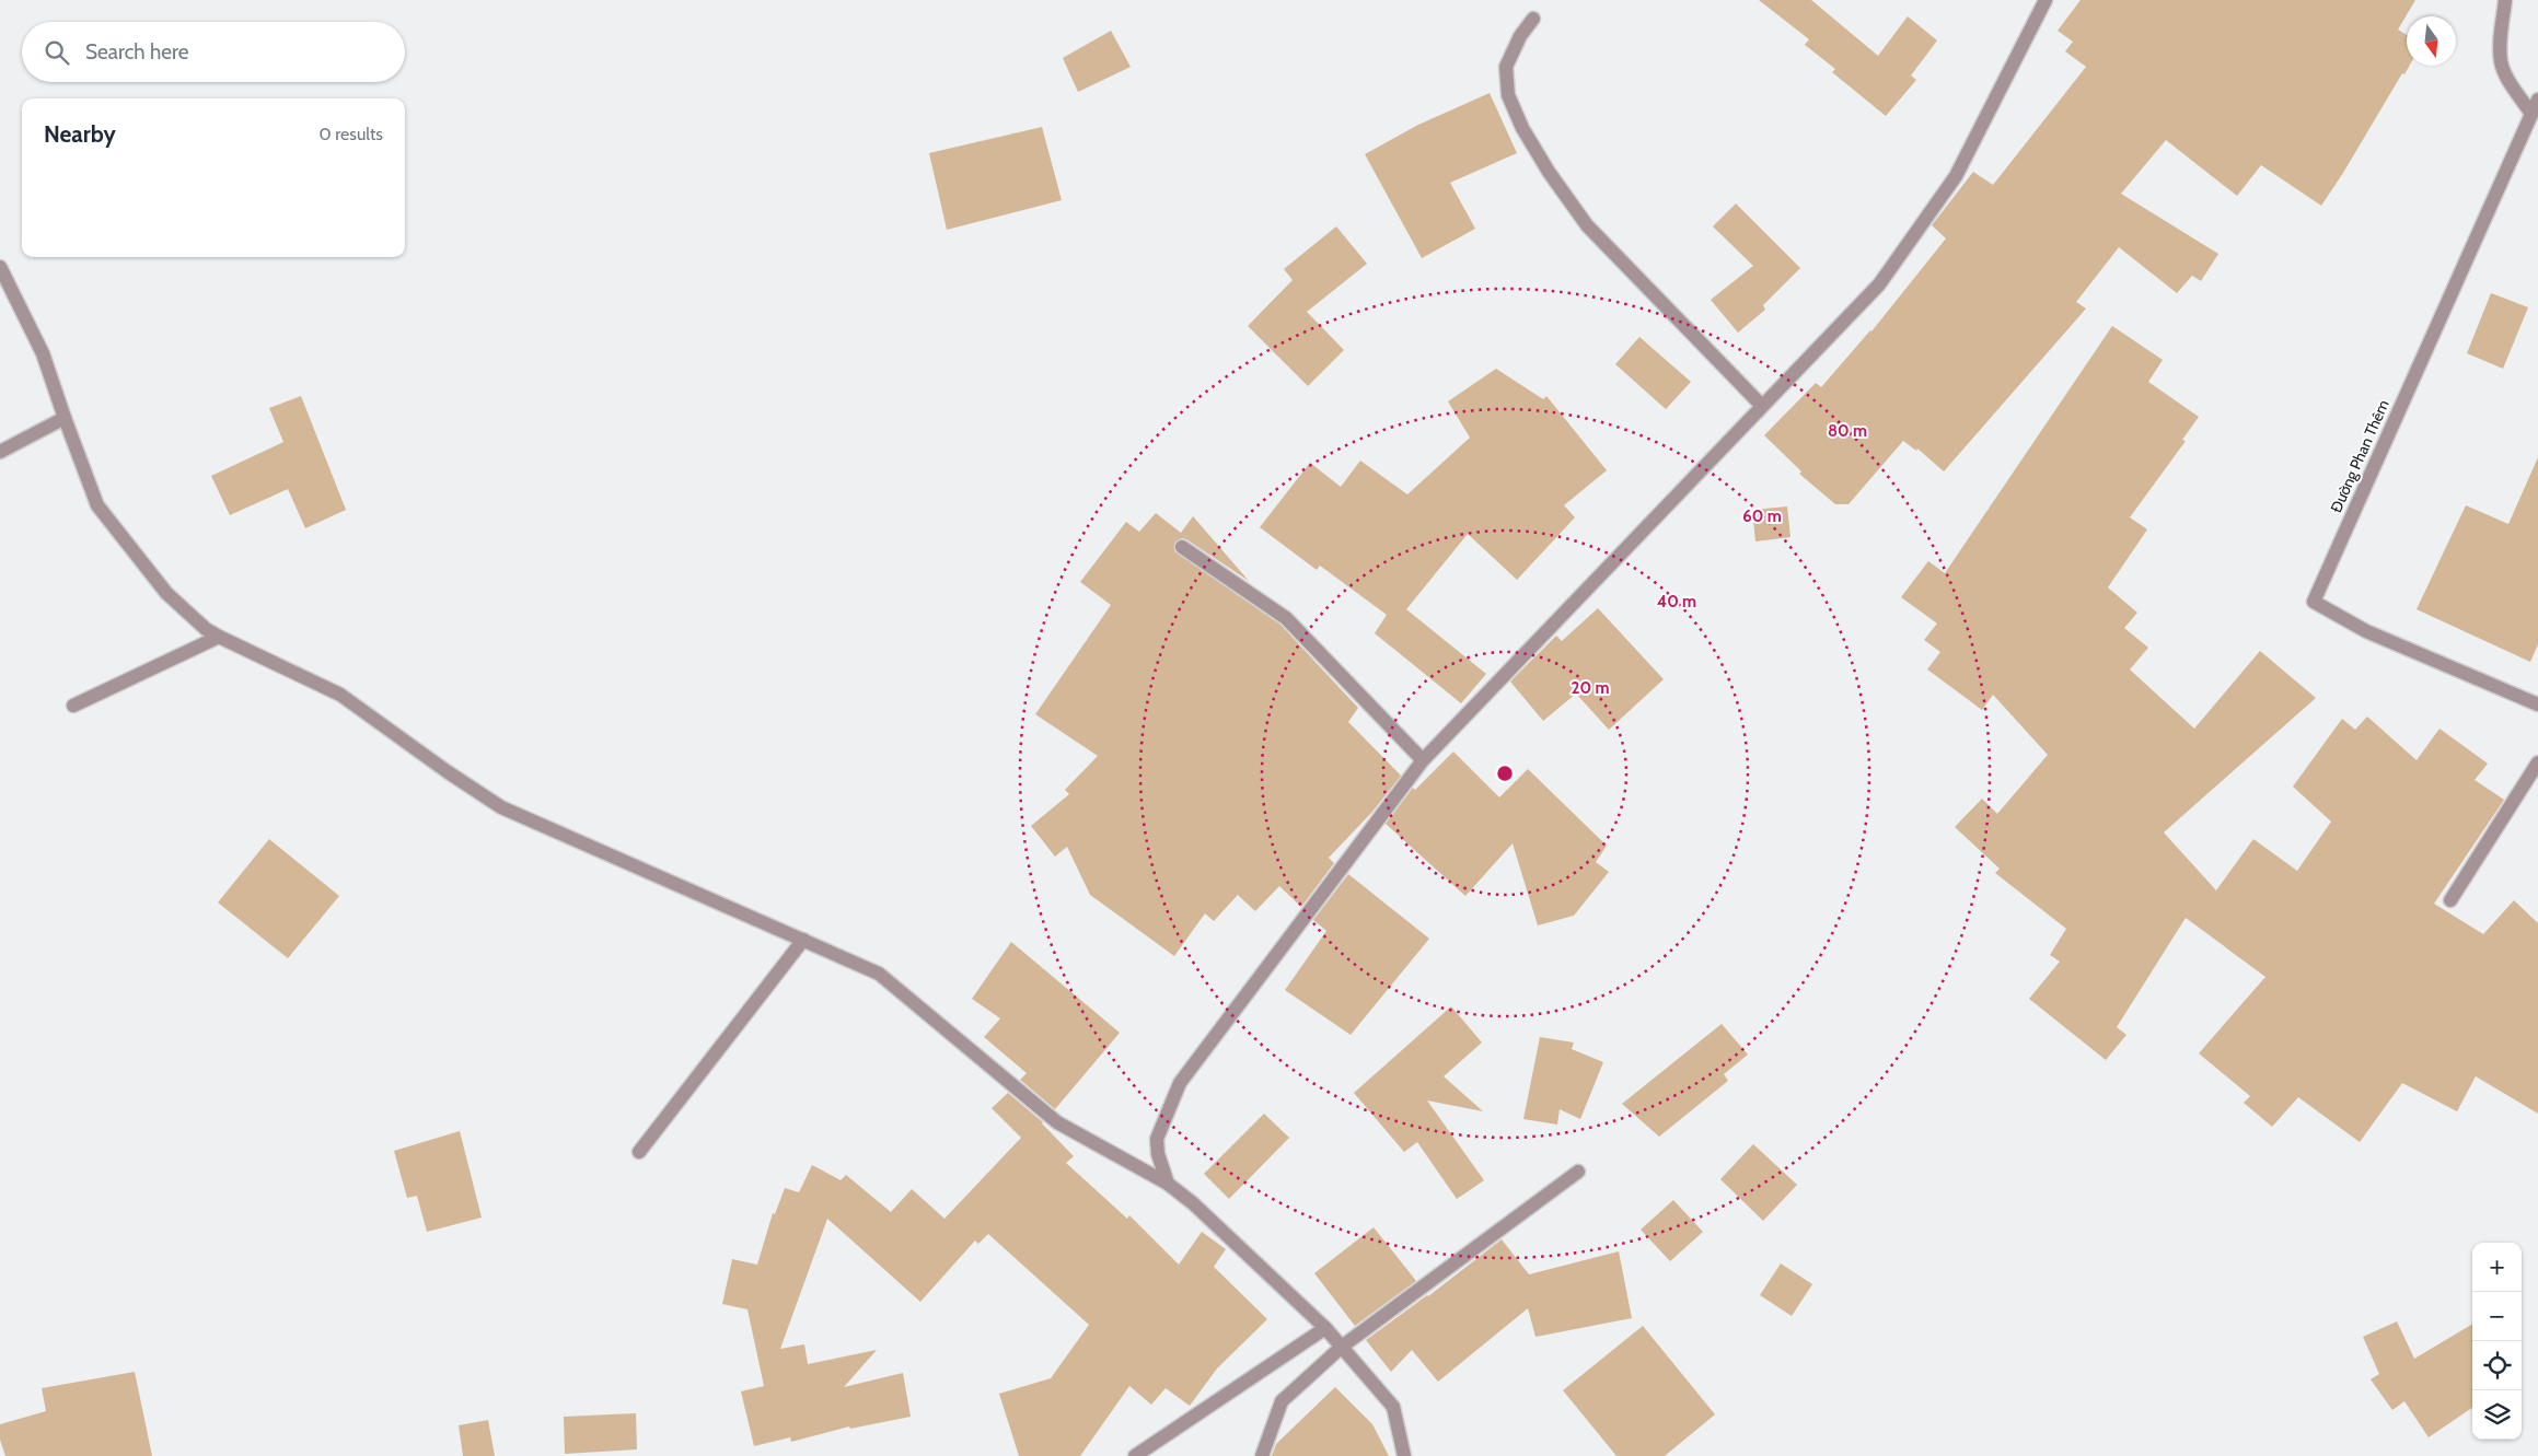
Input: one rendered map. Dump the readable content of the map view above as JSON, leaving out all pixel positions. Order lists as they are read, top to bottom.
{
  "streets": {
    "street": ["Đường Phan Thêm"]
  },
  "north": "bottom",
  "page": {
    "search": "Search here",
    "heading": ["Nearby", "0 results"],
    "map_buttons": ["+", "−"]
  },
  "rings": [
    "80 m",
    "60 m",
    "40 m",
    "20 m"
  ]
}
